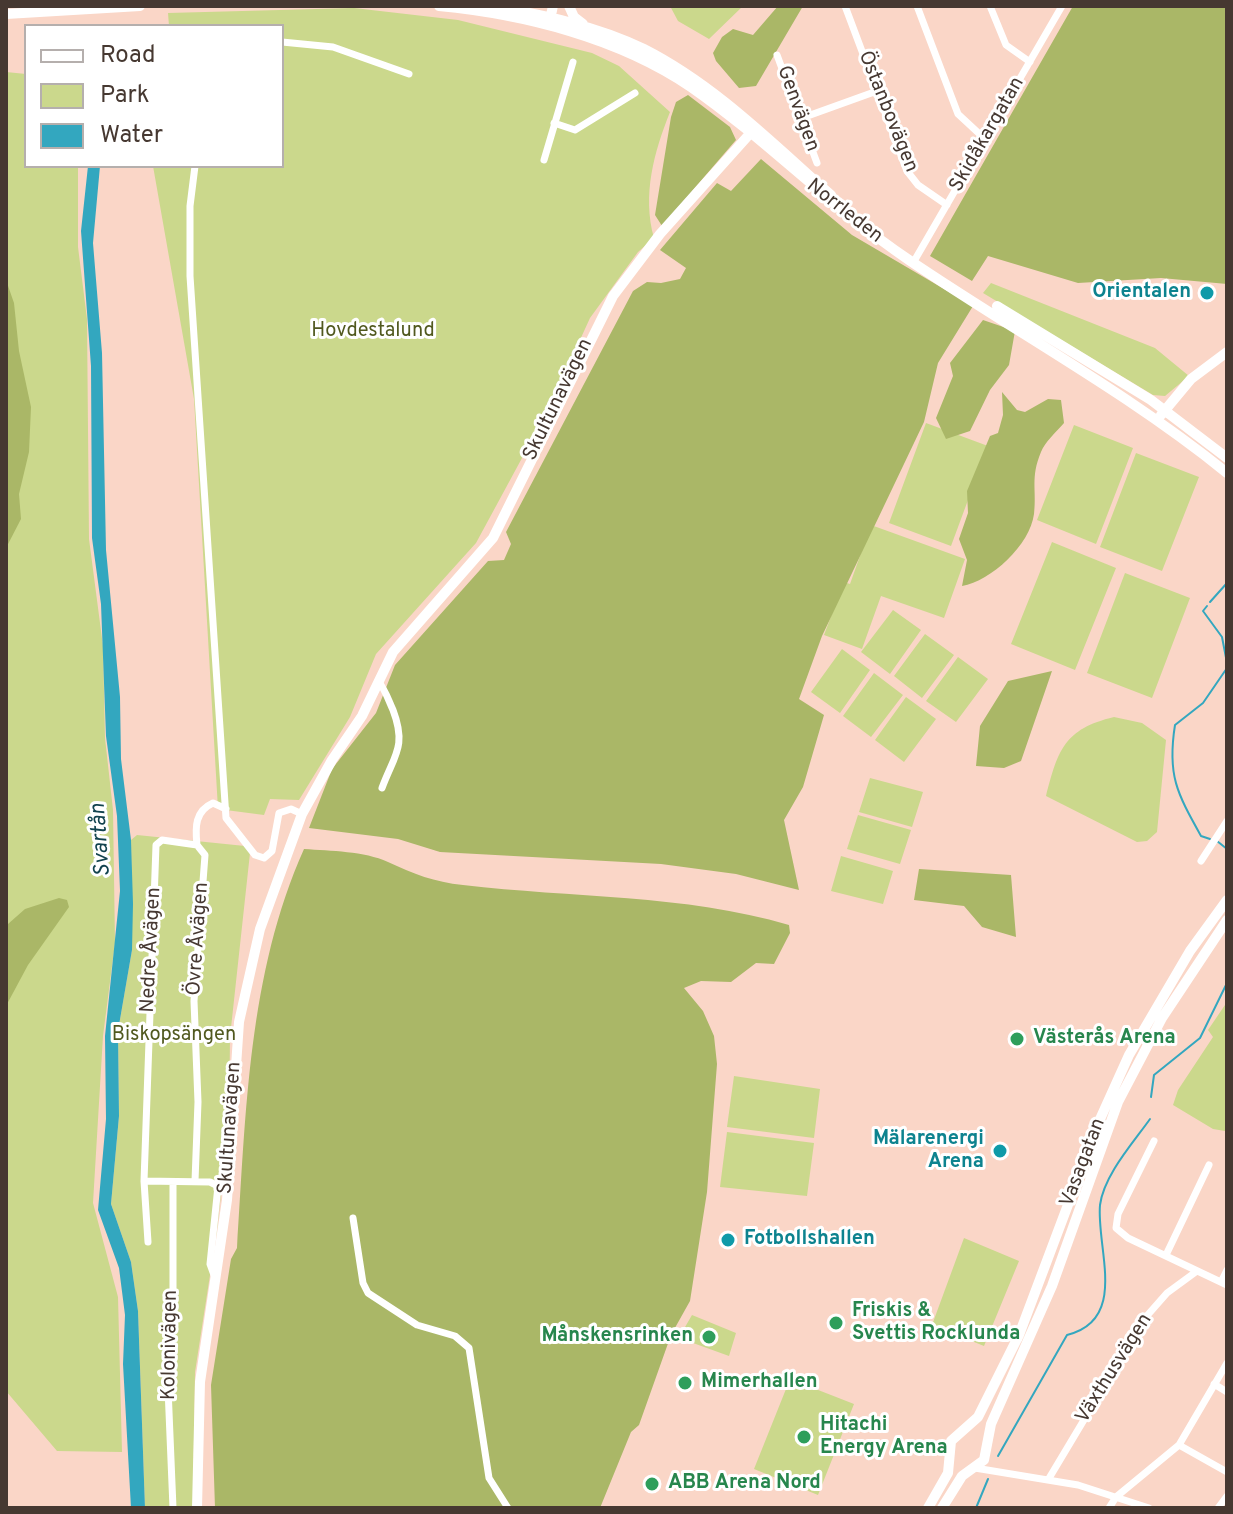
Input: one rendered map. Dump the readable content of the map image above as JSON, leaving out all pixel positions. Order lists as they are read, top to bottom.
{
  "streets": {
    "street": [
      "Genvägen",
      "Östanbovägen",
      "Skidåkargatan",
      "Norrleden",
      "Skultunavägen",
      "Övre Åvägen",
      "Nedre Åvägen",
      "Vasagatan",
      "Kolonivägen",
      "Växthusvägen"
    ]
  },
  "crossings": [
    ["Östanbovägen", "Skidåkargatan"],
    ["Skidåkargatan", "Norrleden"],
    ["Norrleden", "Skultunavägen"],
    ["Övre Åvägen", "Nedre Åvägen"]
  ],
  "water": ["Svartån"],
  "parks": ["Hovdestalund", "Biskopsängen"],
  "places": [
    "Orientalen",
    "Västerås Arena",
    "Mälarenergi Arena",
    "Fotbollshallen",
    "Friskis & Svettis Rocklunda",
    "Månskensrinken",
    "Mimerhallen",
    "Hitachi Energy Arena",
    "ABB Arena Nord"
  ],
  "legend": ["Road", "Park", "Water"]
}
